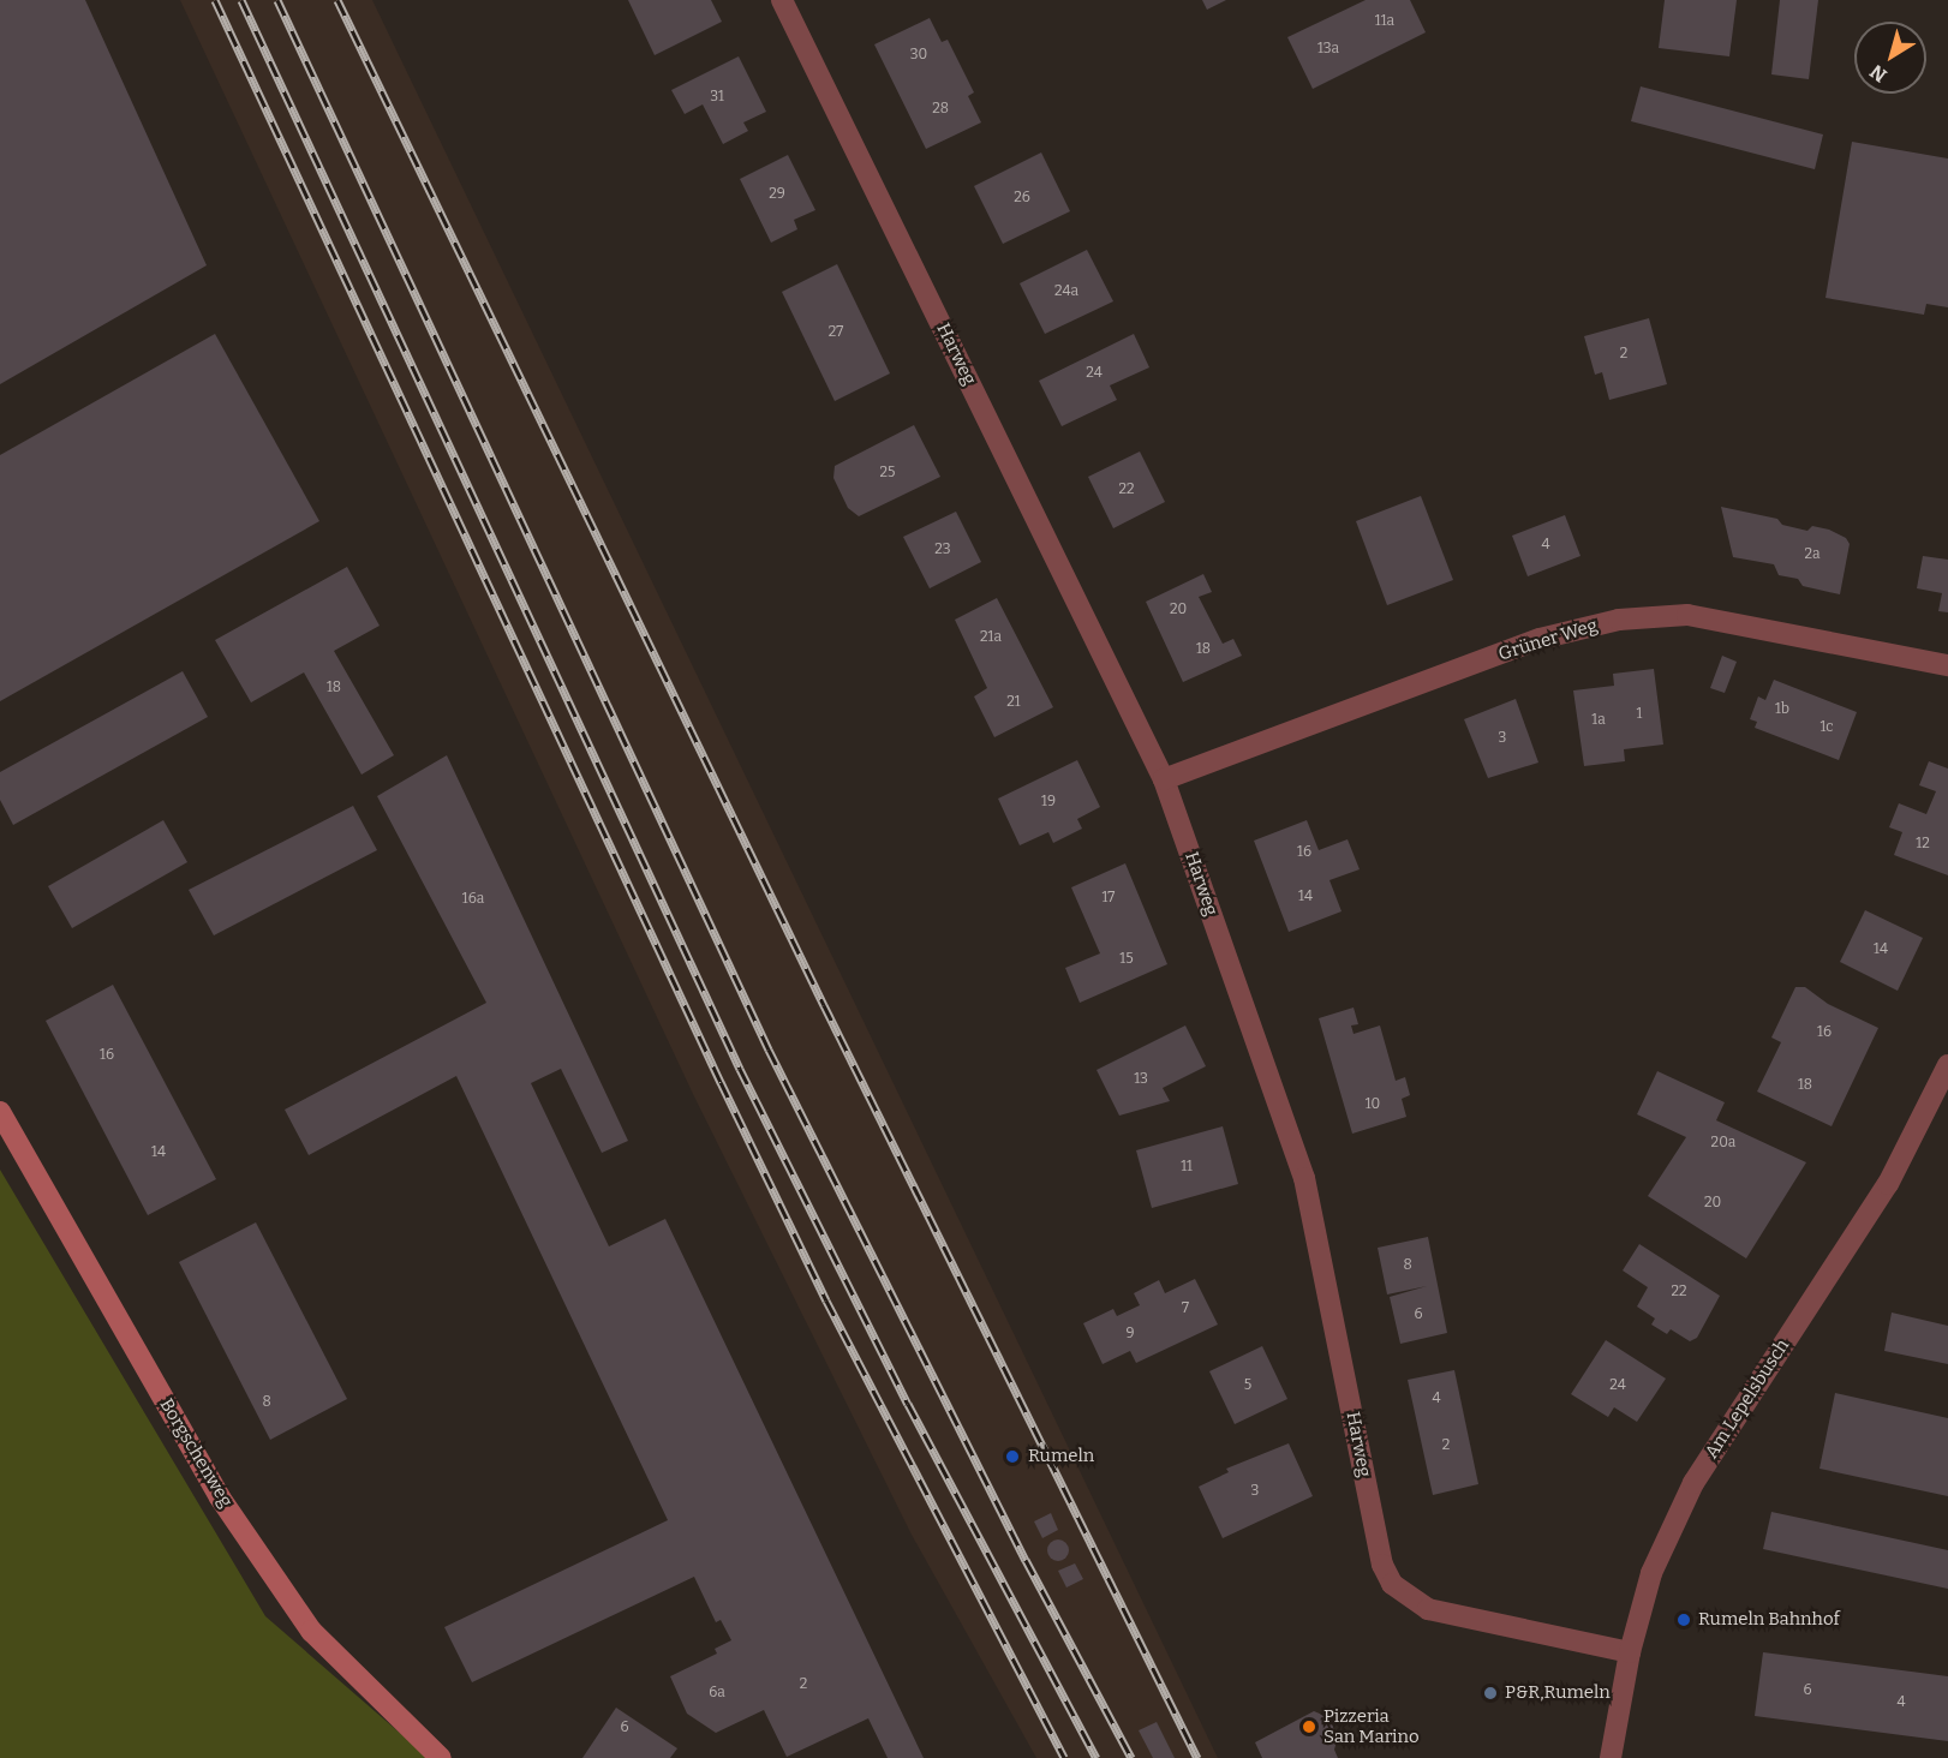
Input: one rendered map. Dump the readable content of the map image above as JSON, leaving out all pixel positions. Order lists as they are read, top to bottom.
{
  "streets": {
    "main road": ["Borgschenweg"],
    "street": ["Harweg", "Grüner Weg", "Am Lepelsbusch"]
  },
  "crossings": [
    ["Harweg", "Grüner Weg"],
    ["Harweg", "Am Lepelsbusch"]
  ],
  "places": [
    "Rumeln",
    "Rumeln Bahnhof",
    "P&R,Rumeln",
    "Pizzeria San Marino"
  ],
  "house_numbers": [
    "11a",
    "13a",
    "30",
    "31",
    "28",
    "29",
    "26",
    "24a",
    "27",
    "2",
    "24",
    "25",
    "22",
    "4",
    "23",
    "2a",
    "20",
    "21a",
    "18",
    "18",
    "21",
    "1b",
    "1",
    "1a",
    "1c",
    "3",
    "19",
    "12",
    "16",
    "14",
    "17",
    "16a",
    "14",
    "15",
    "16",
    "16",
    "13",
    "18",
    "10",
    "20a",
    "14",
    "11",
    "20",
    "8",
    "22",
    "7",
    "6",
    "9",
    "5",
    "24",
    "4",
    "8",
    "2",
    "3",
    "2",
    "6",
    "6a",
    "4",
    "6"
  ],
  "north": "bottom left"
}
